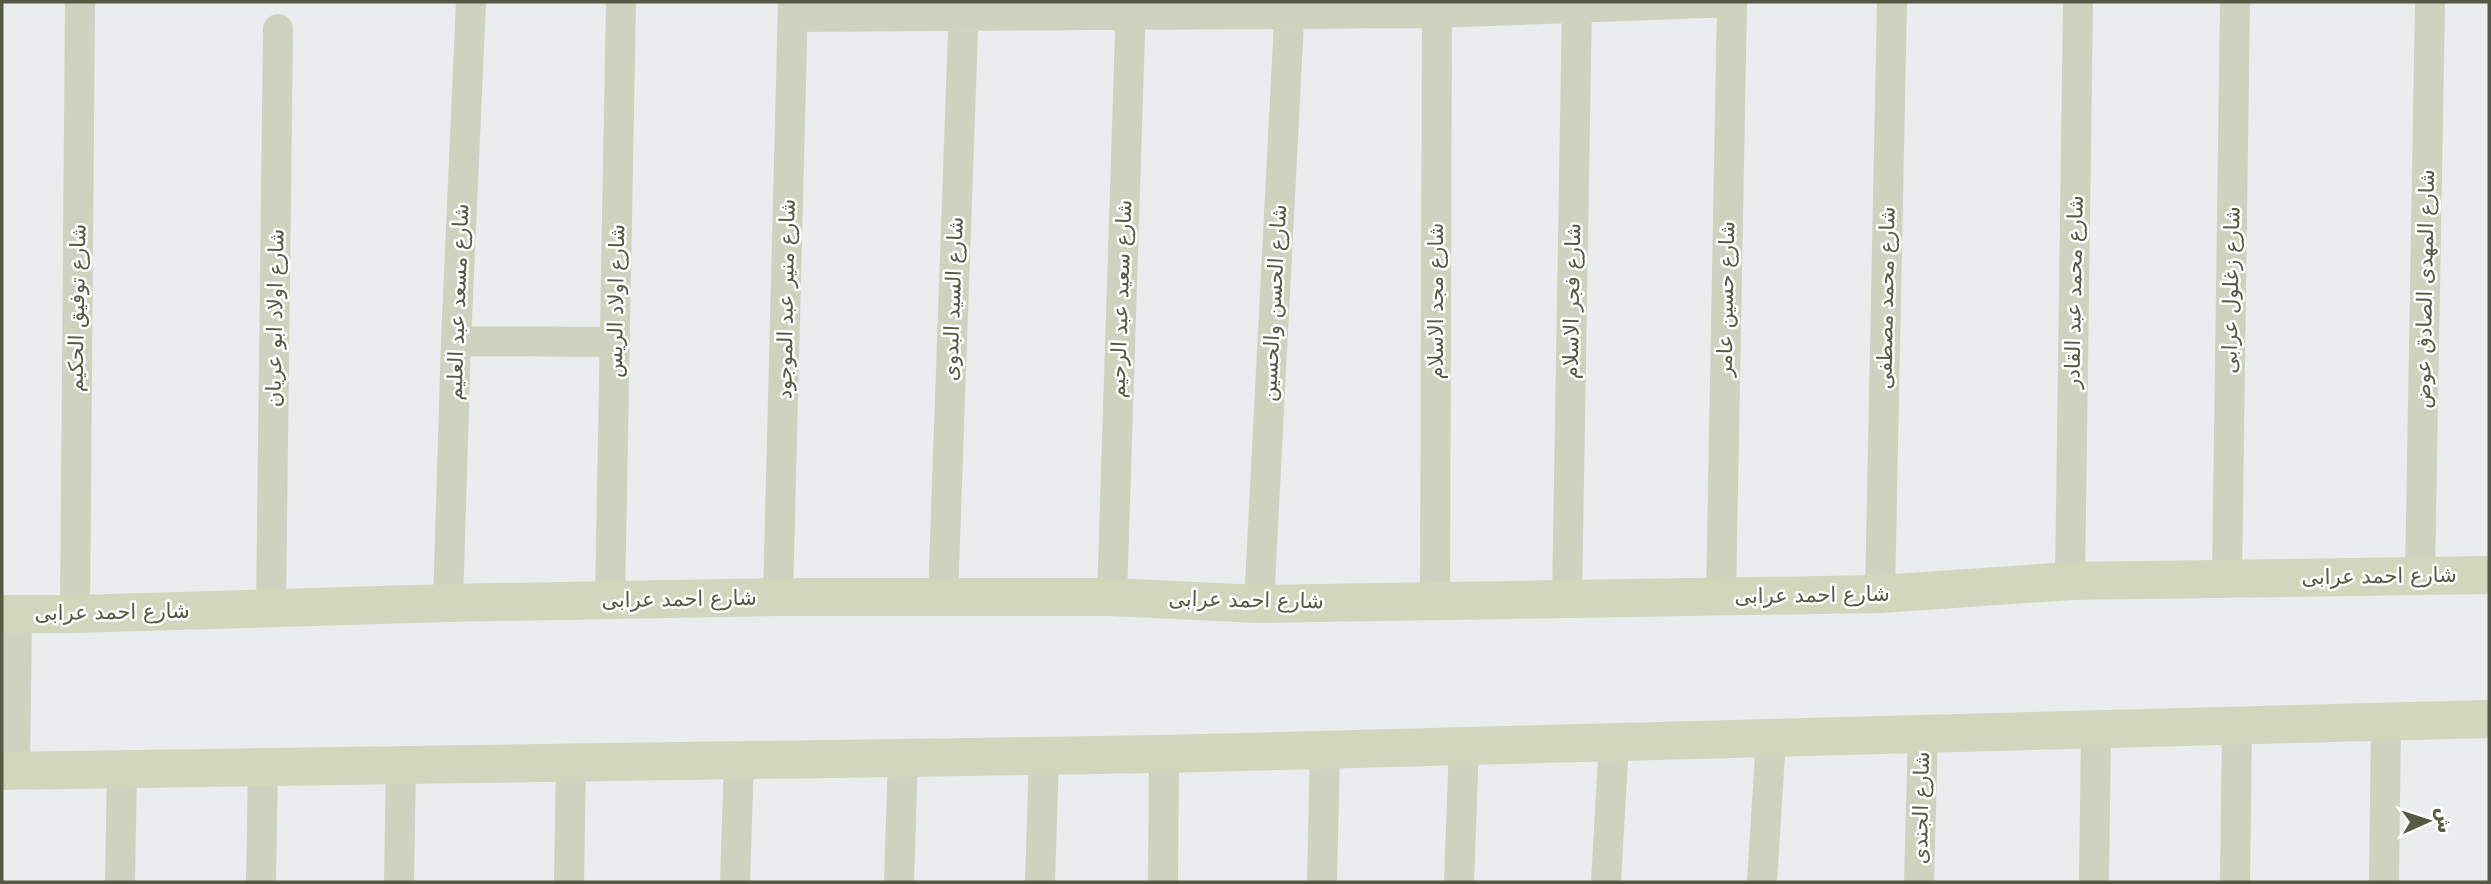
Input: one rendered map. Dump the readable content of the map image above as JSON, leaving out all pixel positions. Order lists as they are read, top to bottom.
{
  "streets": {
    "street": [
      "شارع المهدى الصادق عوض",
      "شارع زغلول عرابى",
      "شارع محمد عبد القادر",
      "شارع محمد مصطفى",
      "شارع منير عبد الموجود",
      "شارع السيد البدوى",
      "شارع سعيد عبد الرحيم",
      "شارع حسين عامر",
      "شارع اولاد الريس",
      "شارع مجد الاسلام",
      "شارع فجر الاسلام",
      "شارع مسعد عبد العليم",
      "شارع الحسن والحسين",
      "شارع توفيق الحكيم",
      "شارع اولاد ابو عريان",
      "شارع احمد عرابى",
      "شارع الجندى"
    ]
  },
  "crossings": [
    ["شارع المهدى الصادق عوض", "شارع احمد عرابى"],
    ["شارع زغلول عرابى", "شارع احمد عرابى"],
    ["شارع محمد عبد القادر", "شارع احمد عرابى"],
    ["شارع محمد مصطفى", "شارع احمد عرابى"],
    ["شارع منير عبد الموجود", "شارع احمد عرابى"],
    ["شارع السيد البدوى", "شارع احمد عرابى"],
    ["شارع سعيد عبد الرحيم", "شارع احمد عرابى"],
    ["شارع حسين عامر", "شارع احمد عرابى"],
    ["شارع اولاد الريس", "شارع احمد عرابى"],
    ["شارع مجد الاسلام", "شارع احمد عرابى"],
    ["شارع فجر الاسلام", "شارع احمد عرابى"],
    ["شارع مسعد عبد العليم", "شارع احمد عرابى"],
    ["شارع الحسن والحسين", "شارع احمد عرابى"],
    ["شارع توفيق الحكيم", "شارع احمد عرابى"],
    ["شارع اولاد ابو عريان", "شارع احمد عرابى"]
  ],
  "north": "right"
}
